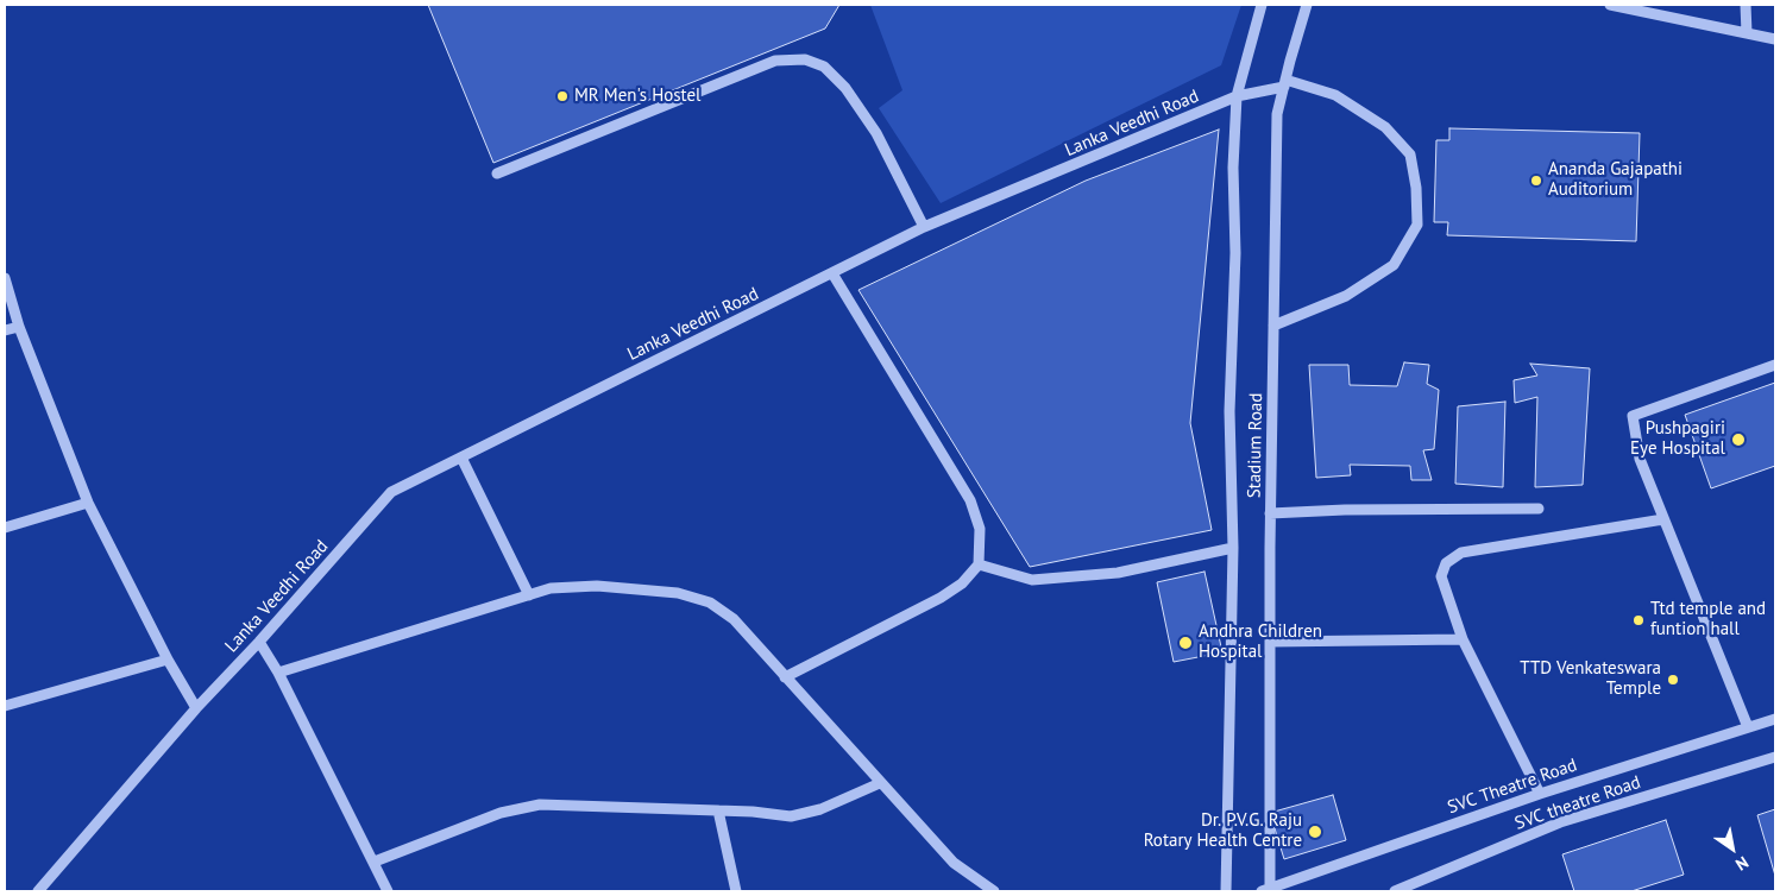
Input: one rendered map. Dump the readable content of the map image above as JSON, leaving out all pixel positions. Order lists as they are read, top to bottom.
{
  "streets": {
    "street": [
      "Lanka Veedhi Road",
      "Stadium Road",
      "SVC Theatre Road",
      "SVC theatre Road"
    ]
  },
  "crossings": [
    ["Lanka Veedhi Road", "Stadium Road"],
    ["Stadium Road", "SVC Theatre Road"]
  ],
  "places": [
    "MR Men's Hostel",
    "Ananda Gajapathi Auditorium",
    "Pushpagiri Eye Hospital",
    "Ttd temple and funtion hall",
    "Andhra Children Hospital",
    "TTD Venkateswara Temple",
    "Dr. P.V.G. Raju Rotary Health Centre"
  ],
  "north": "bottom right"
}
